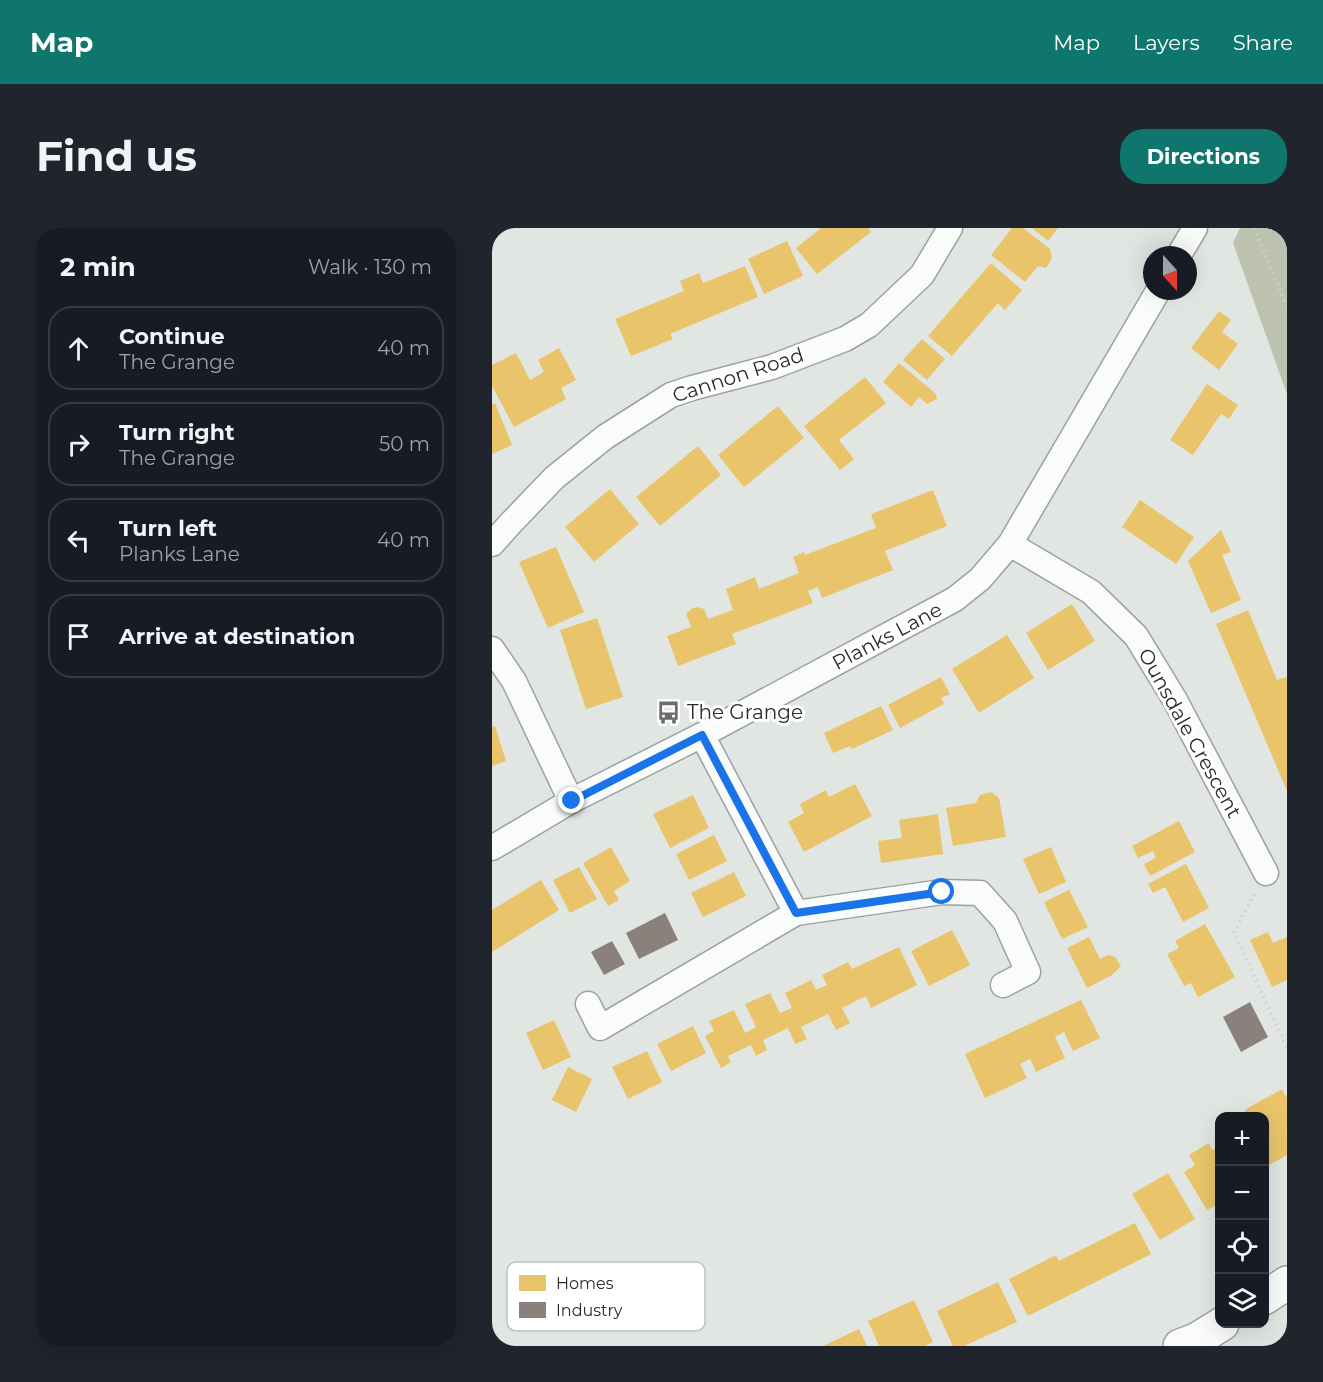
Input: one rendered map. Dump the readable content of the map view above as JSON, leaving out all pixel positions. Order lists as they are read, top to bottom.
{
  "streets": {
    "street": ["Cannon Road", "Planks Lane", "Ounsdale Crescent"]
  },
  "crossings": [
    ["Planks Lane", "Ounsdale Crescent"]
  ],
  "places": {
    "bus stop": ["The Grange"]
  },
  "legend": ["Homes", "Industry"],
  "north": "bottom",
  "page": {
    "header": "Map",
    "nav": ["Map", "Layers", "Share"],
    "buttons": "Directions",
    "title": "Find us",
    "heading": ["2 min", "Walk · 130 m"],
    "list": [
      ["Continue", "The Grange", "40 m"],
      ["Turn right", "The Grange", "50 m"],
      ["Turn left", "Planks Lane", "40 m"],
      "Arrive at destination"
    ],
    "map_buttons": ["+", "−"]
  }
}
